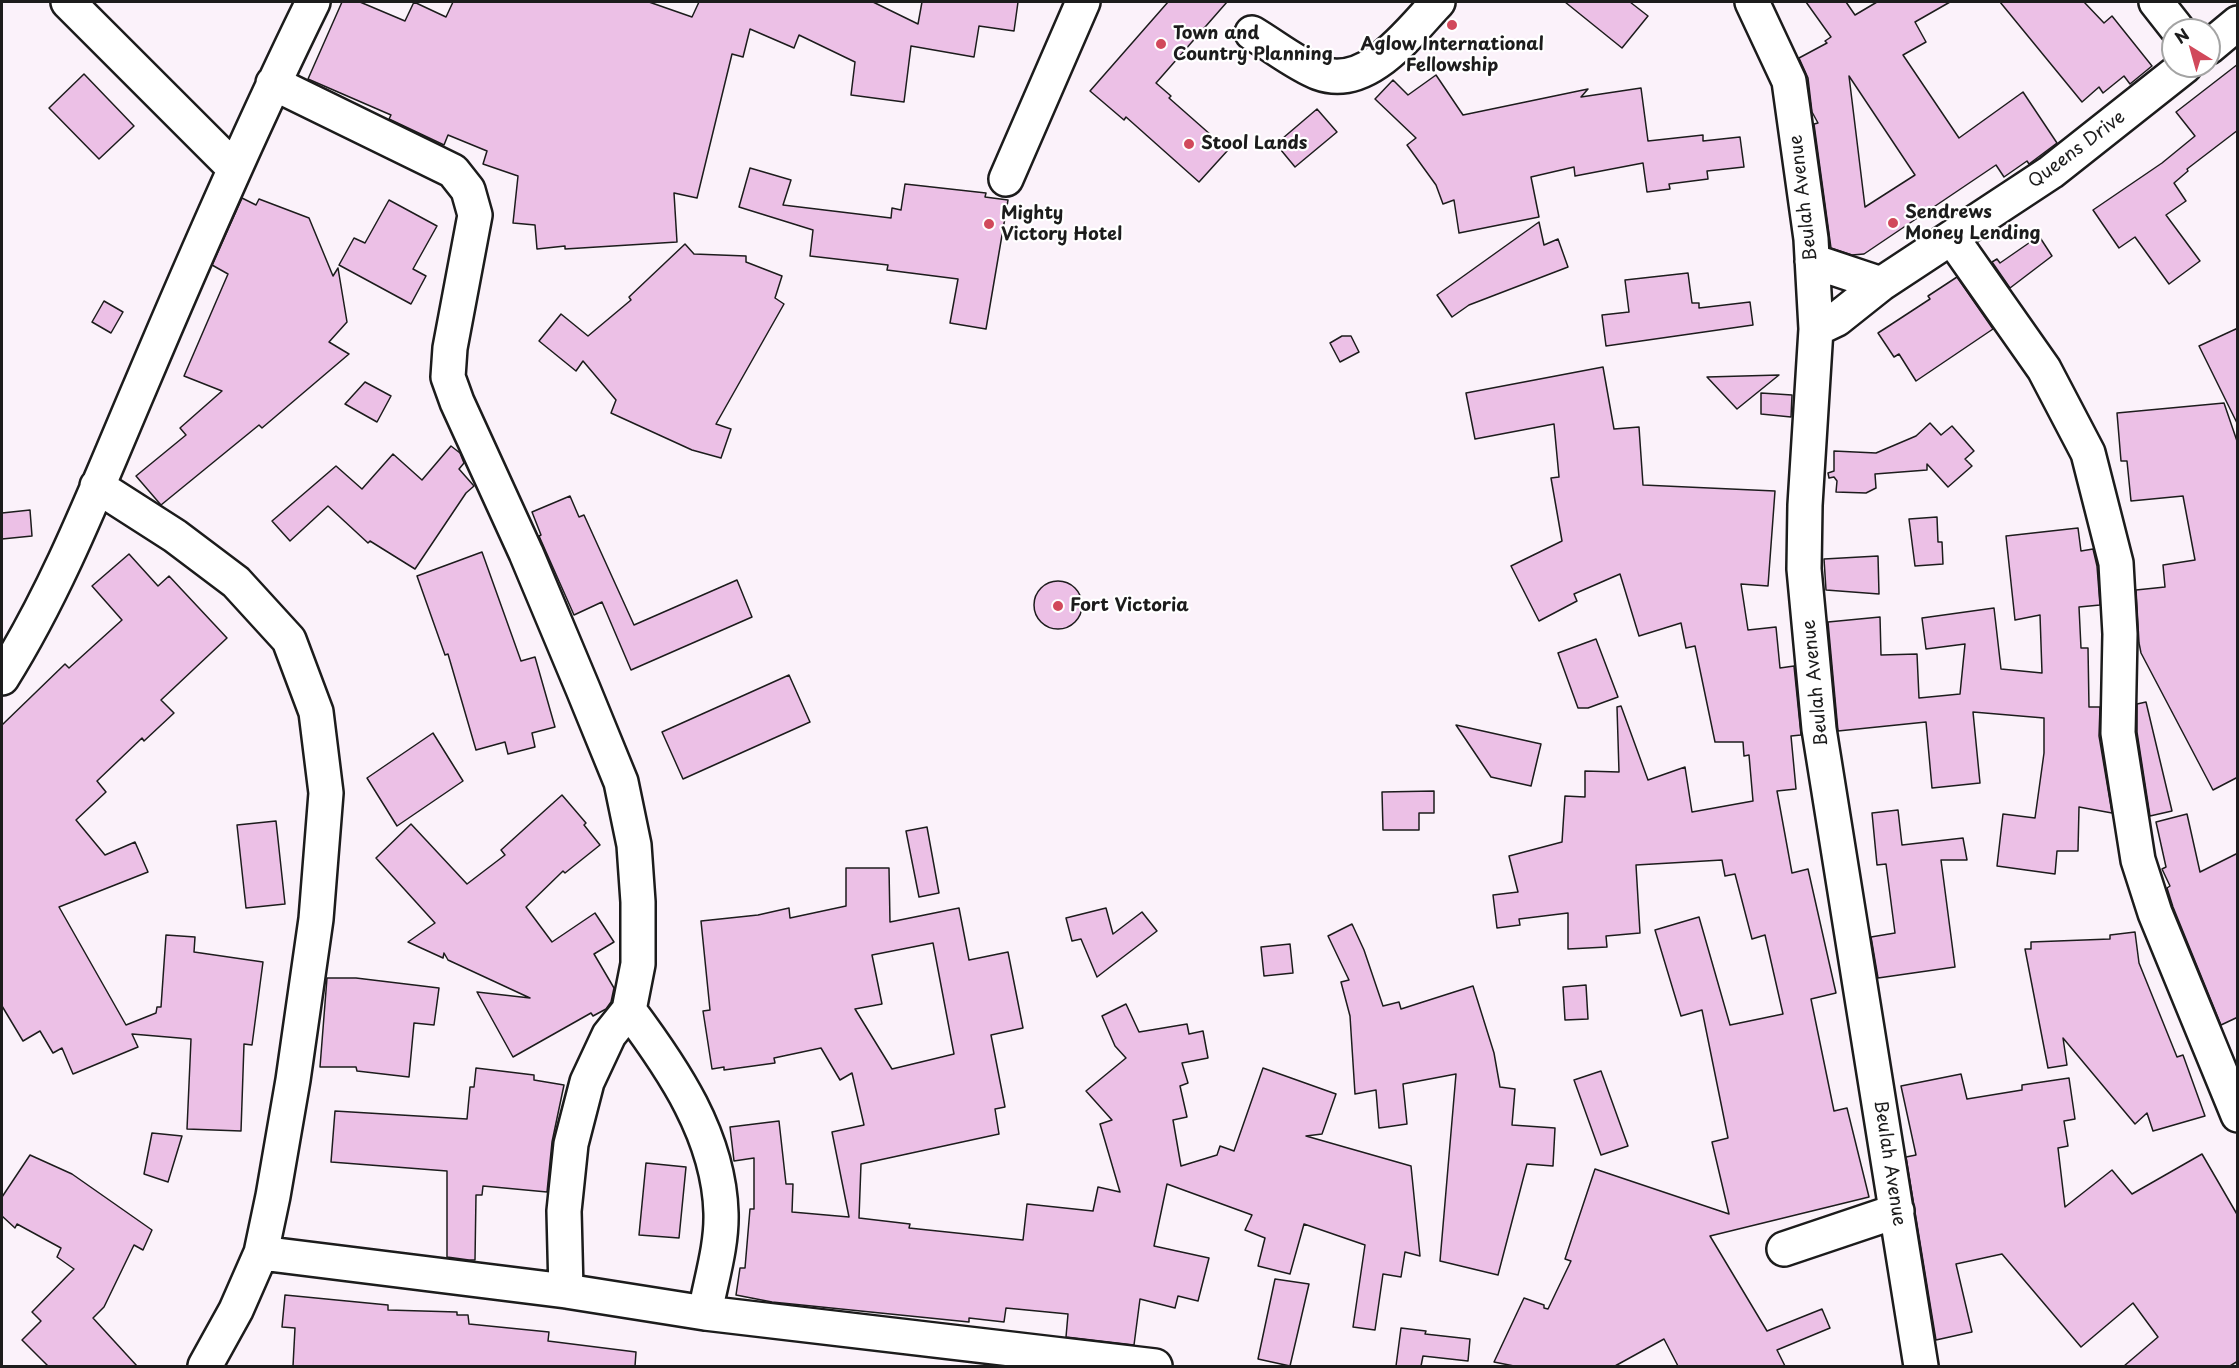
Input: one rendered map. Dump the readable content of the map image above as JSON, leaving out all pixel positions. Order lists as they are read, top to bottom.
{
  "streets": {
    "street": ["Queens Drive", "Beulah Avenue"]
  },
  "crossings": [
    ["Queens Drive", "Beulah Avenue"]
  ],
  "places": [
    "Aglow International Fellowship",
    "Town and Country Planning",
    "Stool Lands",
    "Sendrews Money Lending",
    "Mighty Victory Hotel",
    "Fort Victoria"
  ],
  "north": "top left"
}
